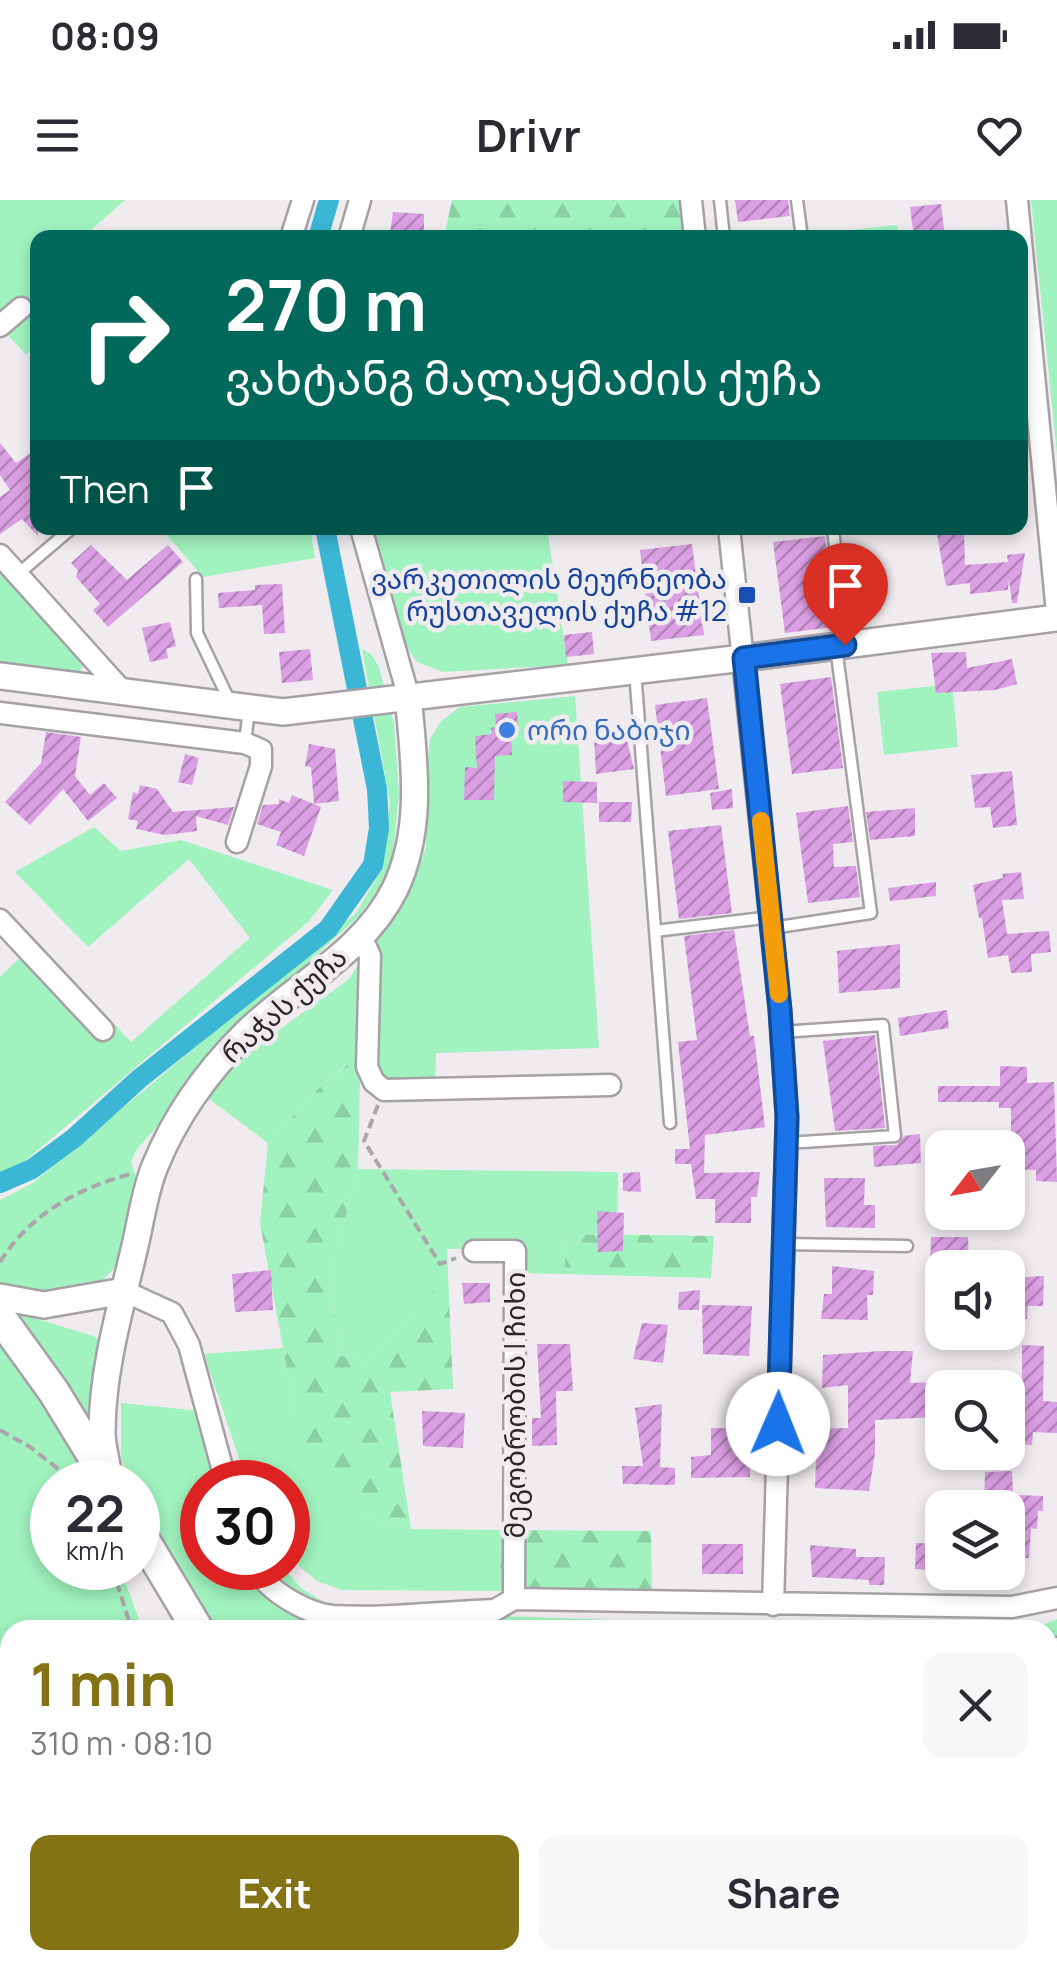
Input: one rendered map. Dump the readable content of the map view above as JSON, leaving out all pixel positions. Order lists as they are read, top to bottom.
{
  "streets": {
    "street": ["რაჭას ქუჩა", "მეგობრობის I ჩიხი"]
  },
  "places": {
    "transit": ["ვარკეთილის მეურნეობა რუსთაველის ქუჩა #12"],
    "other": ["ორი ნაბიჯი"]
  },
  "north": "bottom left",
  "page": {
    "status": "08:09",
    "header": "Drivr",
    "turn": ["270 m", "ვახტანგ მალაყმაძის ქუჩა"],
    "then": "Then",
    "speed": "22 km/h",
    "limit": "30",
    "heading": ["1 min", "310 m · 08:10"],
    "buttons": ["Exit", "Share"]
  }
}
